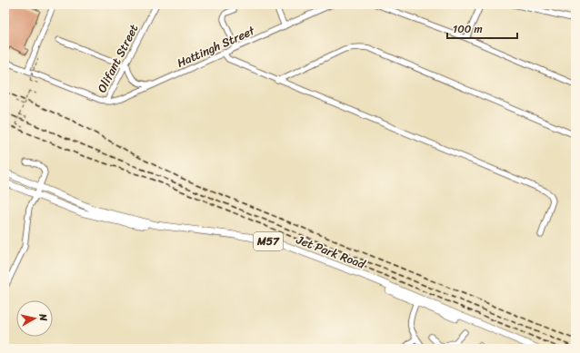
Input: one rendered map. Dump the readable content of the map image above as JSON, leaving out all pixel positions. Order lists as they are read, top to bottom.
{
  "streets": {
    "main road": ["M57", "Jet Park Road"],
    "street": ["Hattingh Street", "Olifant Street"]
  },
  "crossings": [
    ["Hattingh Street", "Olifant Street"]
  ],
  "scale_bar": "100 m",
  "north": "right"
}
